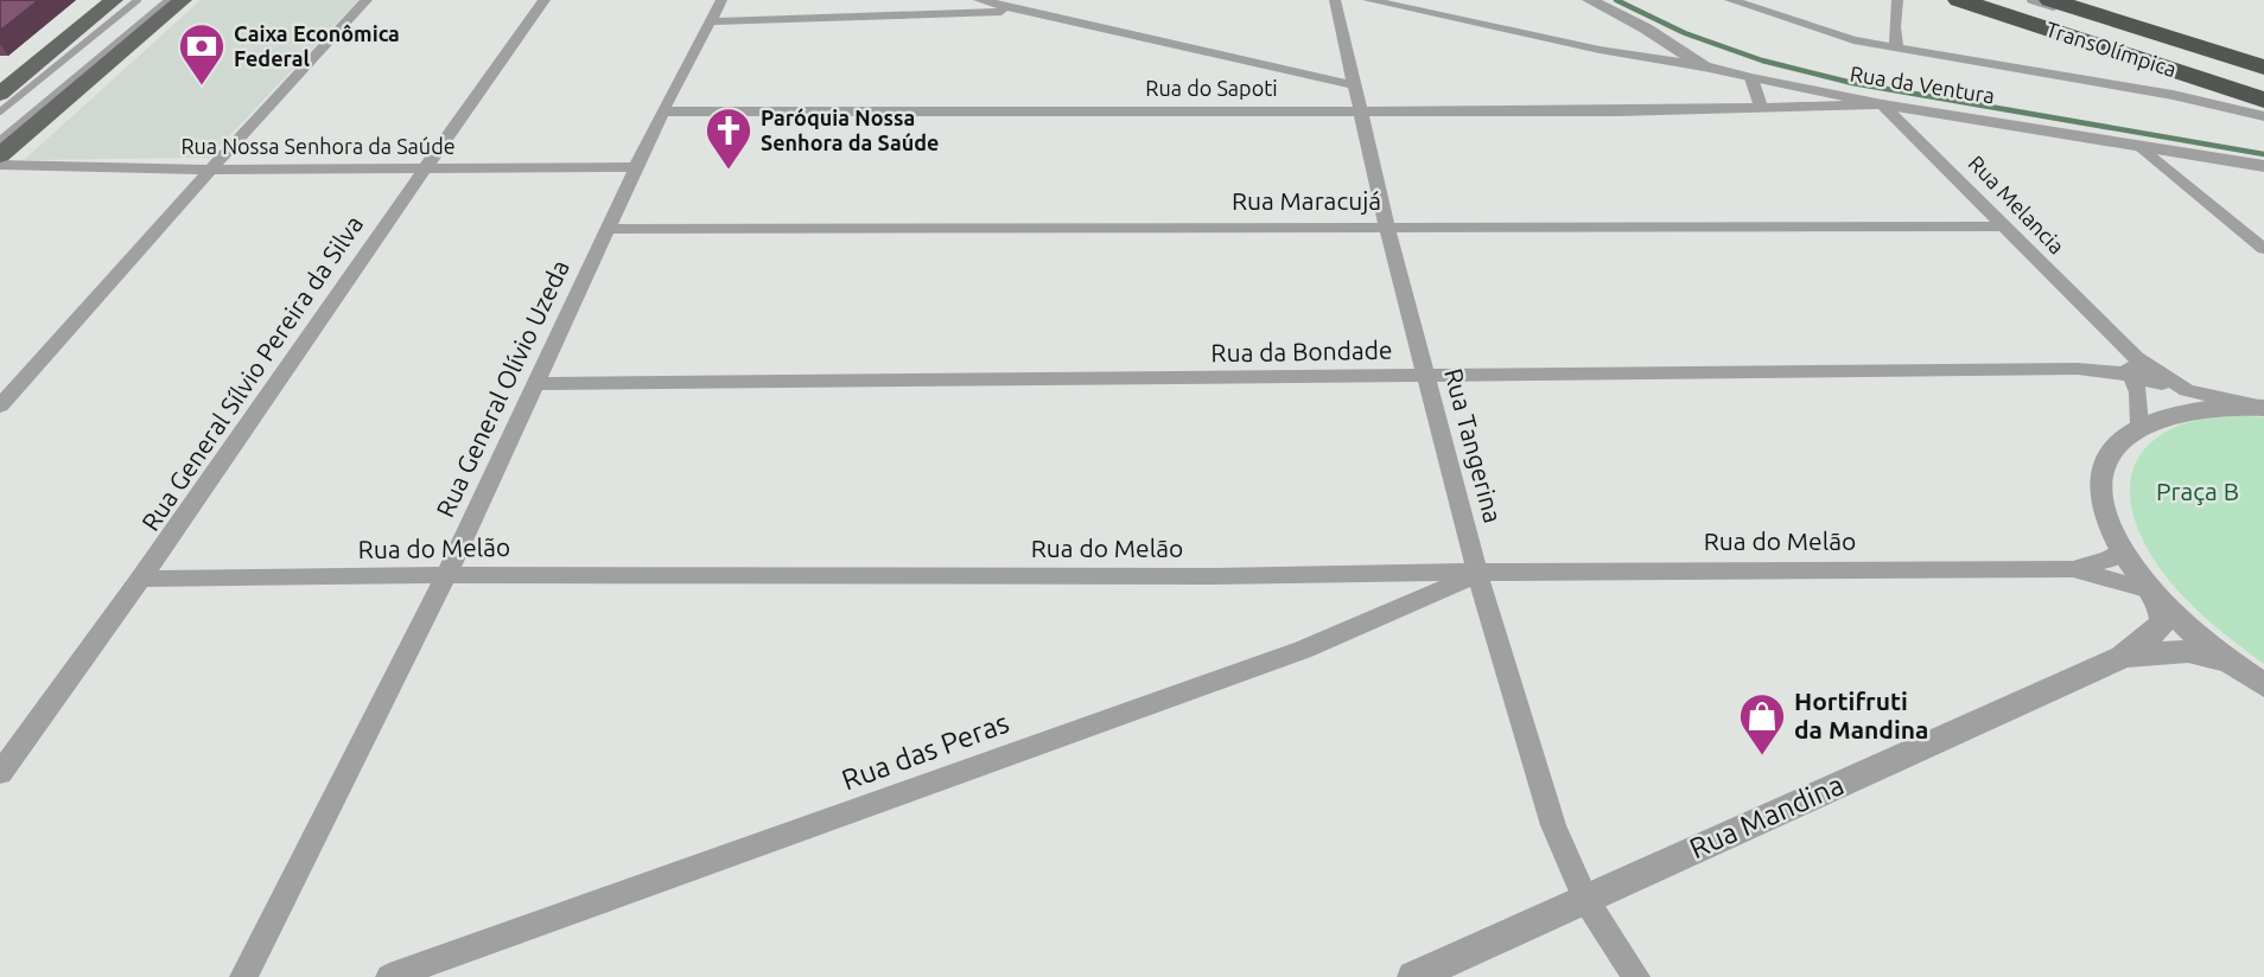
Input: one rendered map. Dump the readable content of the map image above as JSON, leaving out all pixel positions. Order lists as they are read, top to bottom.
{
  "streets": {
    "highway": ["TransOlímpica"],
    "street": [
      "Rua da Ventura",
      "Rua do Sapoti",
      "Rua Nossa Senhora da Saúde",
      "Rua Maracujá",
      "Rua Melancia",
      "Rua da Bondade",
      "Rua General Sílvio Pereira da Silva",
      "Rua General Olívio Uzeda",
      "Rua Tangerina",
      "Rua do Melão",
      "Rua das Peras",
      "Rua Mandina"
    ]
  },
  "crossings": [
    ["Rua da Ventura", "Rua do Sapoti"],
    ["Rua da Ventura", "Rua Melancia"],
    ["Rua do Sapoti", "Rua Melancia"],
    ["Rua do Sapoti", "Rua General Olívio Uzeda"],
    ["Rua do Sapoti", "Rua Tangerina"],
    ["Rua Nossa Senhora da Saúde", "Rua General Sílvio Pereira da Silva"],
    ["Rua Nossa Senhora da Saúde", "Rua General Olívio Uzeda"],
    ["Rua Maracujá", "Rua Melancia"],
    ["Rua Maracujá", "Rua General Olívio Uzeda"],
    ["Rua Maracujá", "Rua Tangerina"],
    ["Rua Melancia", "Rua da Bondade"],
    ["Rua da Bondade", "Rua General Olívio Uzeda"],
    ["Rua da Bondade", "Rua Tangerina"],
    ["Rua General Sílvio Pereira da Silva", "Rua do Melão"],
    ["Rua General Olívio Uzeda", "Rua do Melão"],
    ["Rua Tangerina", "Rua do Melão"],
    ["Rua Tangerina", "Rua das Peras"],
    ["Rua Tangerina", "Rua Mandina"],
    ["Rua do Melão", "Rua das Peras"],
    ["Rua do Melão", "Rua Mandina"]
  ],
  "parks": ["Praça B"],
  "places": {
    "bank": ["Caixa Econômica Federal"],
    "church": ["Paróquia Nossa Senhora da Saúde"],
    "shop": ["Hortifruti da Mandina"]
  }
}
